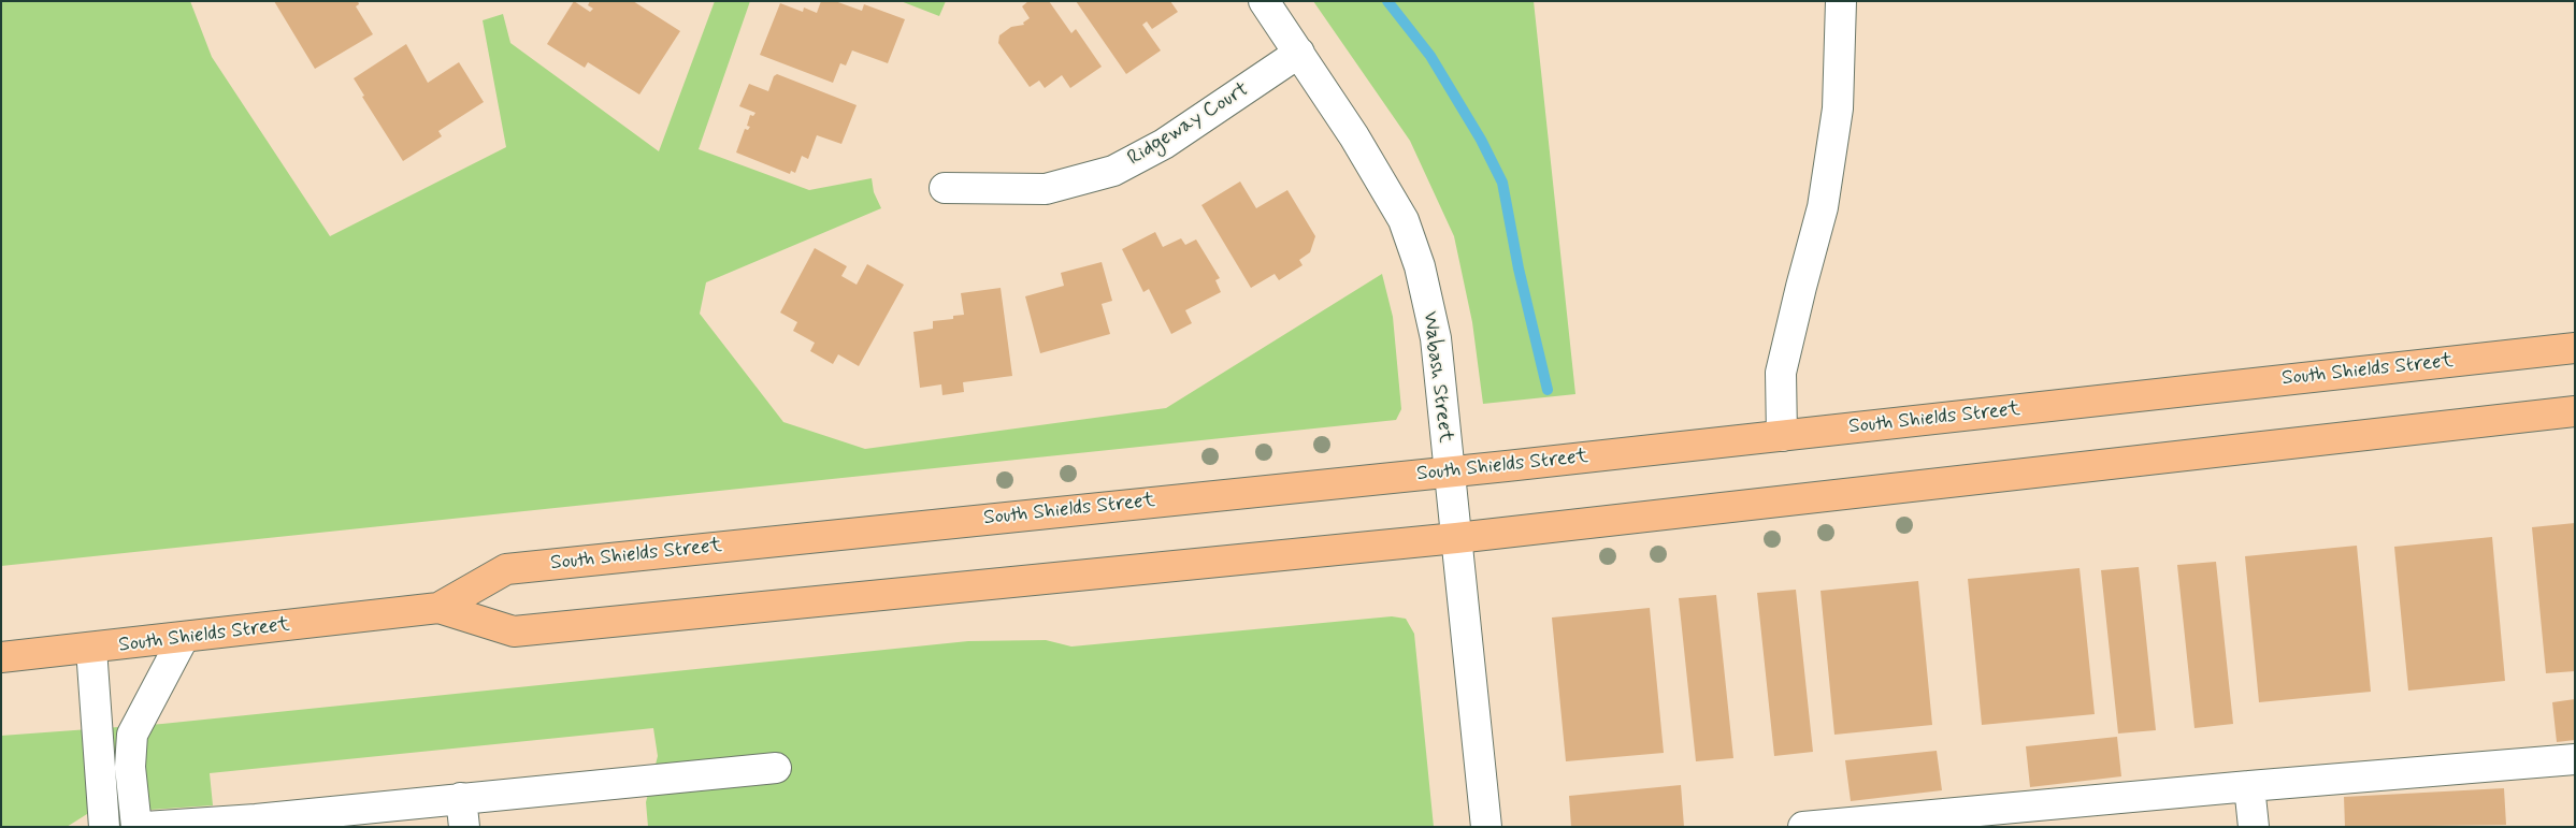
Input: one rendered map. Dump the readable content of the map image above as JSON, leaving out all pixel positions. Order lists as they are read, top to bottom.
{
  "streets": {
    "main road": ["South Shields Street"],
    "street": ["Ridgeway Court", "Wabash Street"]
  },
  "crossings": [
    ["Ridgeway Court", "Wabash Street"],
    ["South Shields Street", "Wabash Street"]
  ]
}
